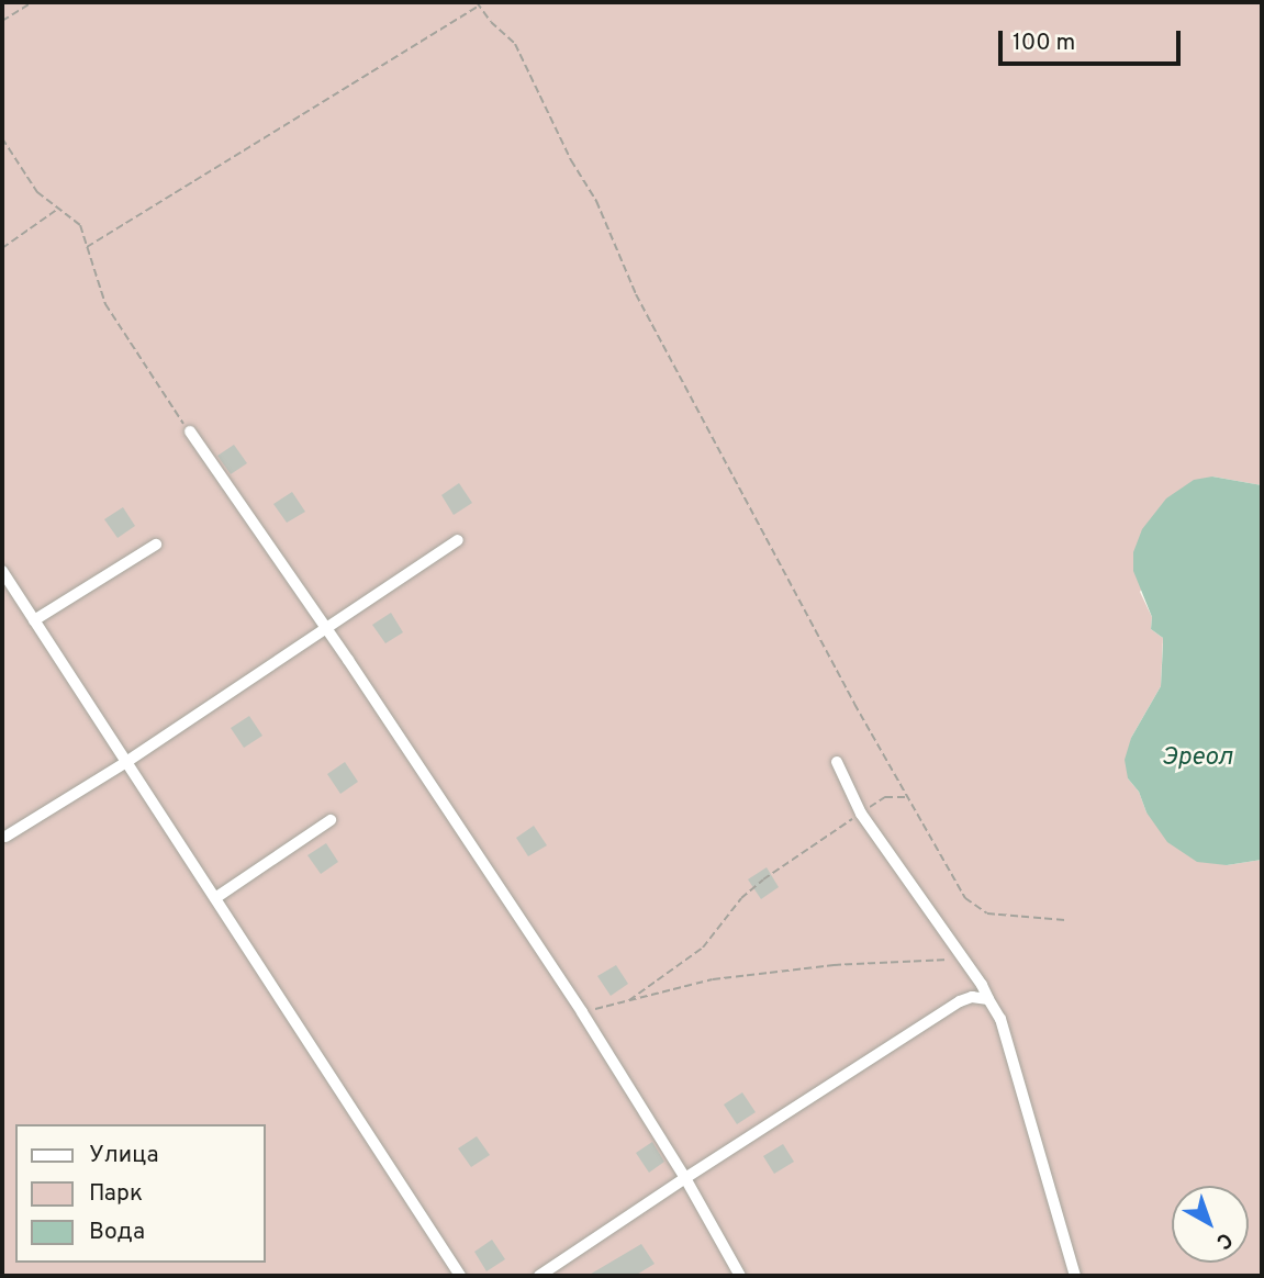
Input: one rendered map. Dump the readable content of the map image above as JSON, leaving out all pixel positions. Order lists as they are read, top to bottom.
{
  "water": ["Эреол"],
  "legend": ["Улица", "Парк", "Вода"],
  "scale_bar": "100 m",
  "north": "bottom right"
}
